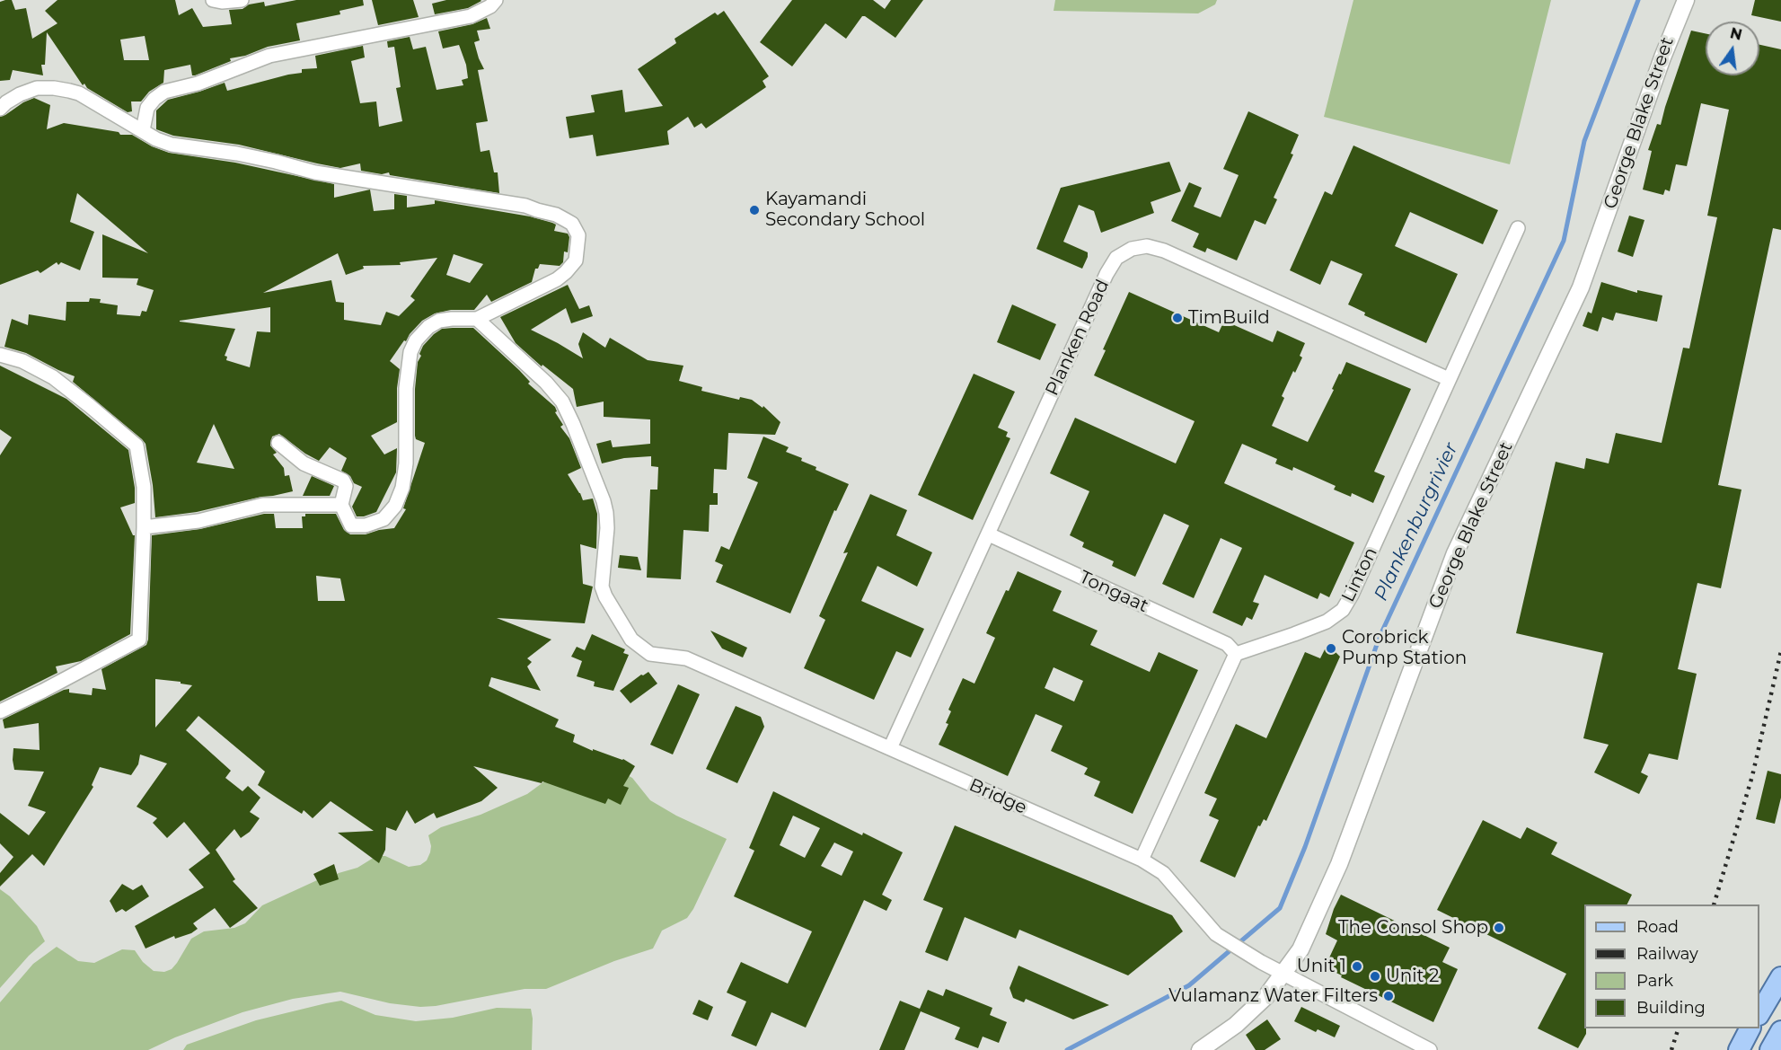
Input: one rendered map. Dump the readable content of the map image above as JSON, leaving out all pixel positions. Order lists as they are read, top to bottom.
{
  "streets": {
    "street": [
      "George Blake Street",
      "Planken Road",
      "Linton",
      "Tongaat",
      "Bridge"
    ]
  },
  "crossings": [
    ["George Blake Street", "Bridge"],
    ["Planken Road", "Linton"],
    ["Planken Road", "Tongaat"],
    ["Planken Road", "Bridge"],
    ["Linton", "Tongaat"]
  ],
  "water": ["Plankenburgrivier"],
  "places": [
    "Kayamandi Secondary School",
    "TimBuild",
    "Corobrick Pump Station",
    "The Consol Shop",
    "Unit 1",
    "Unit 2",
    "Vulamanz Water Filters"
  ],
  "legend": [
    "Road",
    "Railway",
    "Park",
    "Building"
  ],
  "north": "top"
}
